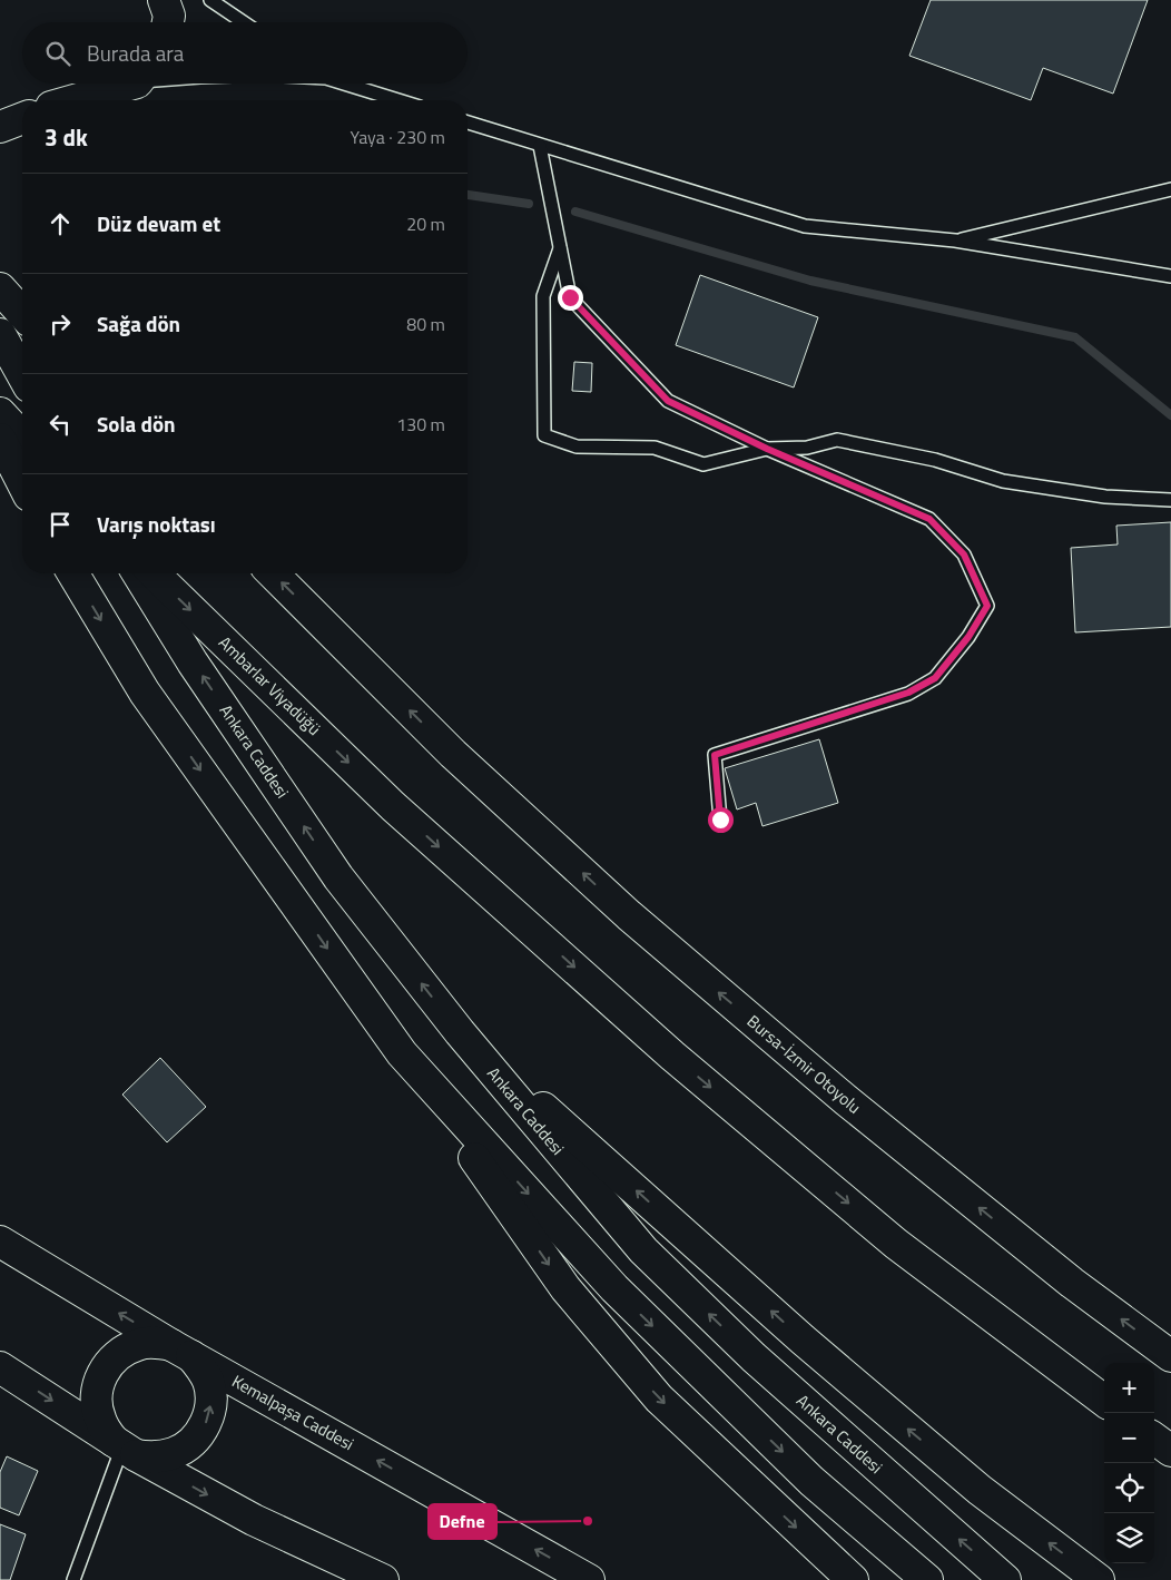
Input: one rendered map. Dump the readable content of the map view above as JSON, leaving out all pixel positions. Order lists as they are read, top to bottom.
{
  "streets": {
    "main road": [
      "Ambarlar Viyadüğü",
      "Ankara Caddesi",
      "Bursa-İzmir Otoyolu",
      "Kemalpaşa Caddesi"
    ]
  },
  "places": ["Defne"],
  "page": {
    "search": "Burada ara",
    "heading": ["3 dk", "Yaya · 230 m"],
    "list": [
      ["Düz devam et", "20 m"],
      ["Sağa dön", "80 m"],
      ["Sola dön", "130 m"],
      "Varış noktası"
    ],
    "map_buttons": ["+", "−"]
  }
}
